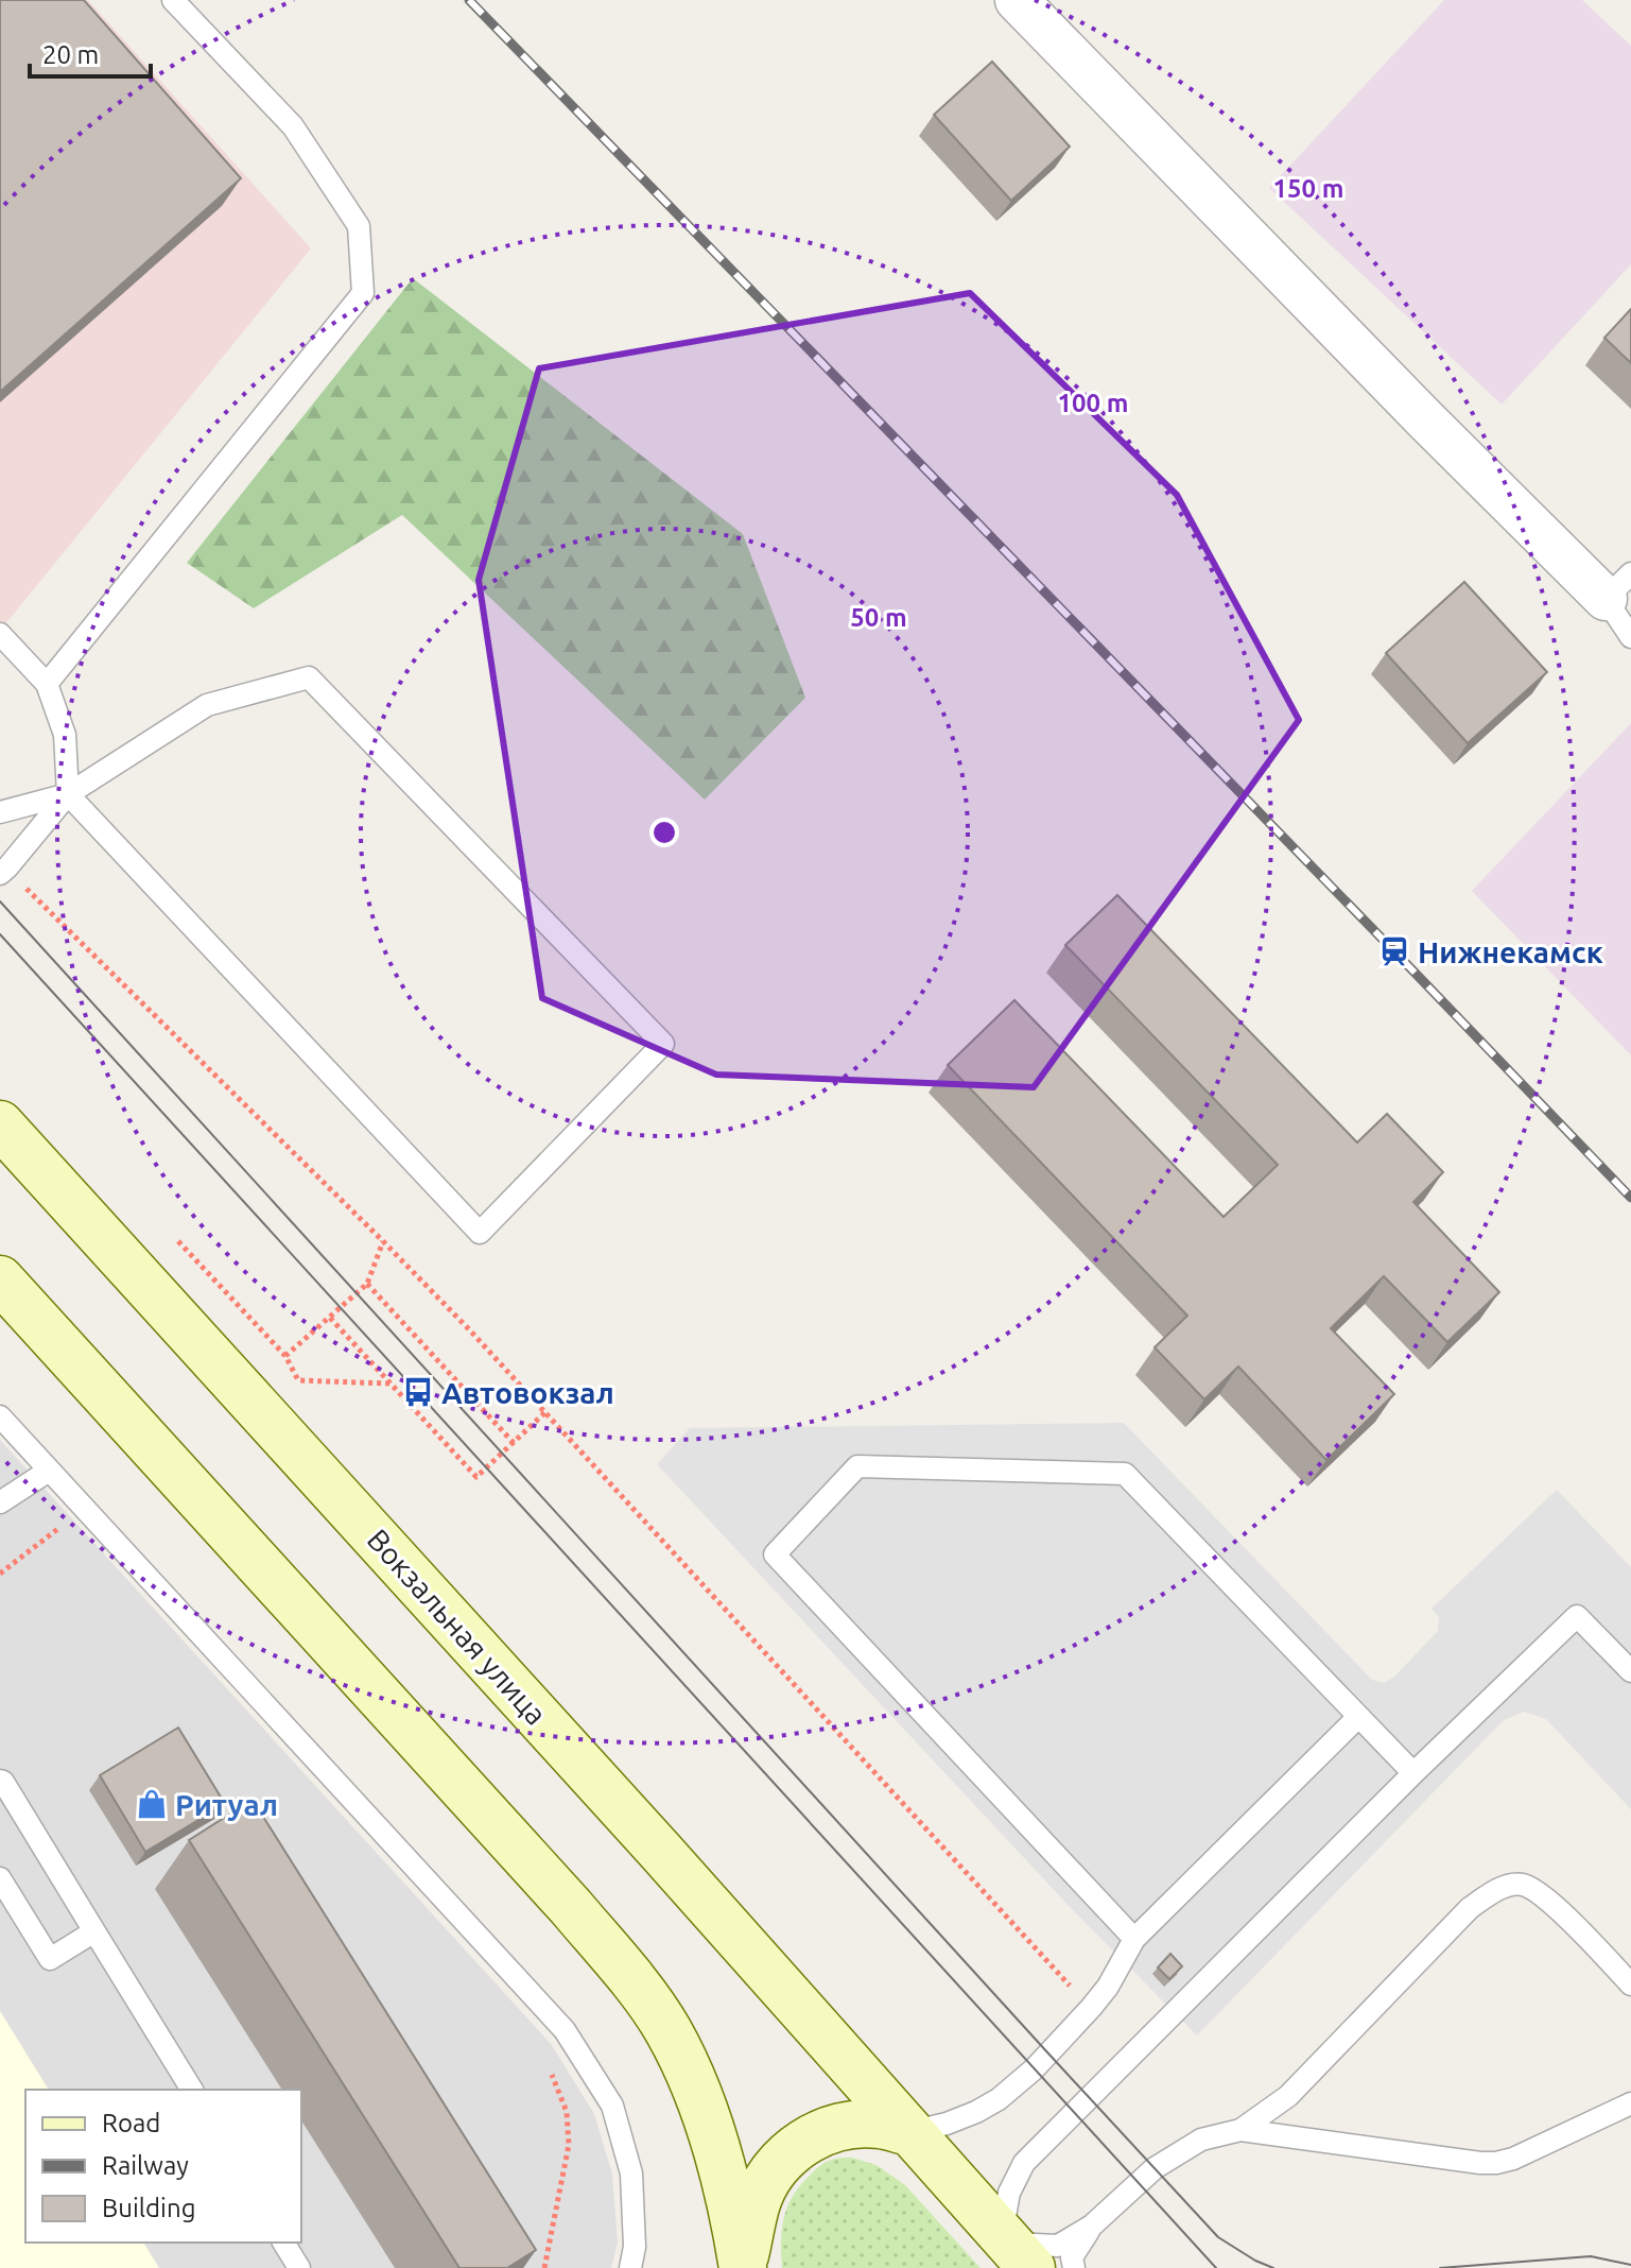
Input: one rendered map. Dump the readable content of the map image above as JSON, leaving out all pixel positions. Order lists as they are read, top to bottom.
{
  "streets": {
    "main road": ["Вокзальная улица"]
  },
  "places": {
    "station": ["Нижнекамск"],
    "bus stop": ["Автовокзал"],
    "shop": ["Ритуал"]
  },
  "legend": ["Road", "Railway", "Building"],
  "scale_bar": "20 m",
  "rings": ["150 m", "100 m", "50 m"]
}
